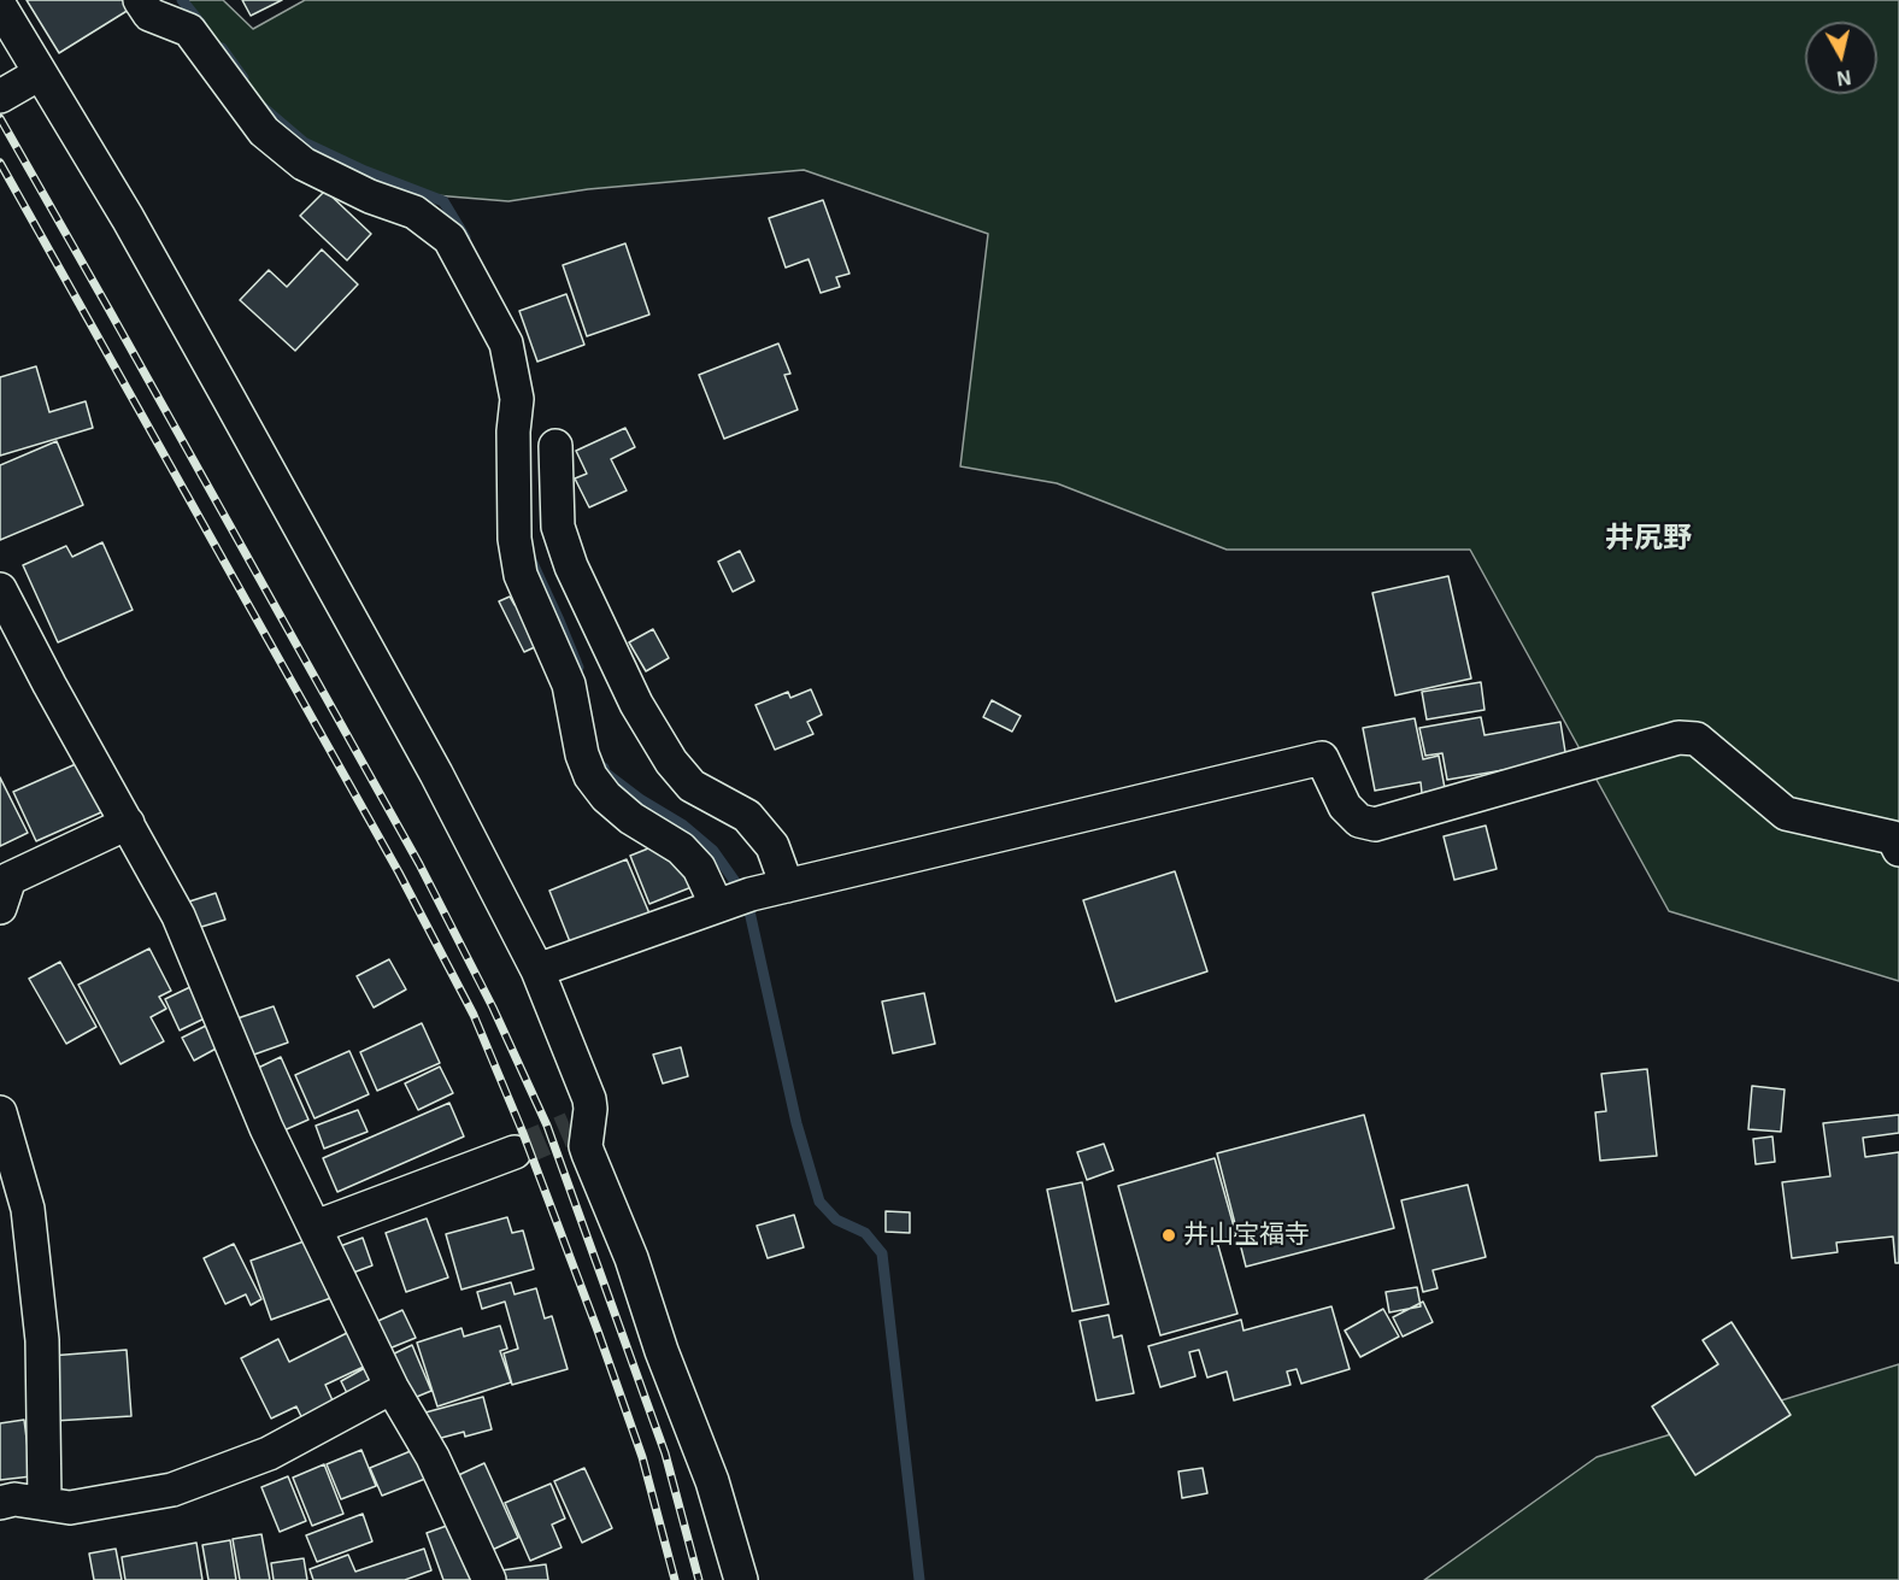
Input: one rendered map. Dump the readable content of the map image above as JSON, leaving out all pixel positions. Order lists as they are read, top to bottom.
{
  "districts": ["井尻野"],
  "places": ["井山宝福寺"],
  "north": "bottom"
}
